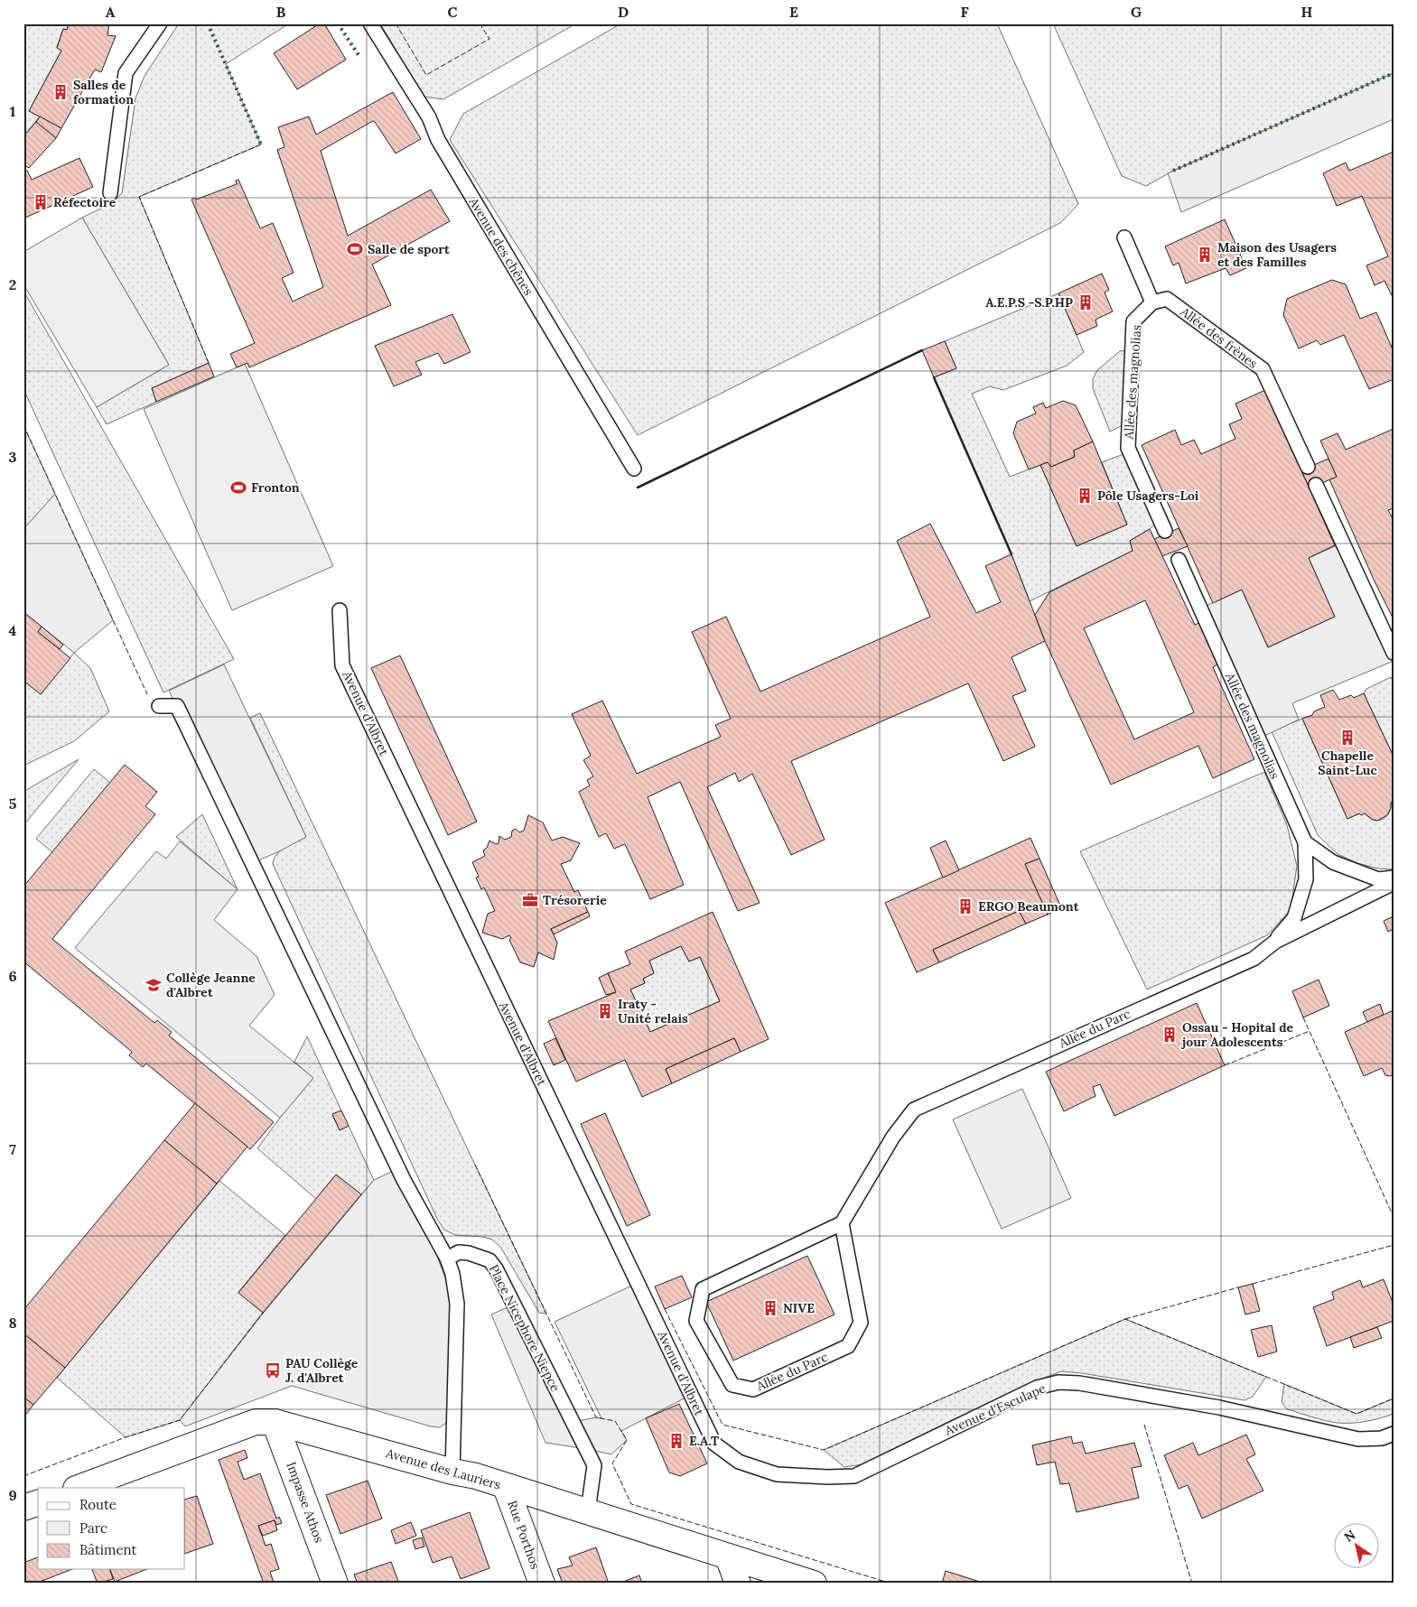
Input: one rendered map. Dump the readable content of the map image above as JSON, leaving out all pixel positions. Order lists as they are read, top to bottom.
{
  "streets": {
    "street": ["Avenue des Lauriers", "Impasse Athos", "Rue Porthos"],
    "lane": [
      "Avenue des chênes",
      "Allée des frènes",
      "Allée des magnolias",
      "Avenue d'Albret",
      "Allée du Parc",
      "Place Nicephore Niepce",
      "Avenue d'Esculape"
    ]
  },
  "crossings": [
    ["Allée des frènes", "Allée des magnolias"],
    ["Avenue d'Albret", "Avenue d'Esculape"],
    ["Place Nicephore Niepce", "Avenue des Lauriers"],
    ["Avenue des Lauriers", "Impasse Athos"],
    ["Avenue des Lauriers", "Rue Porthos"]
  ],
  "places": {
    "building": [
      "Salles de formation",
      "Réfectoire",
      "Maison des Usagers et des Familles",
      "A.E.P.S -S.P.HP",
      "Pôle Usagers-Loi",
      "Chapelle Saint-Luc",
      "ERGO Beaumont",
      "Iraty - Unité relais",
      "Ossau - Hopital de jour Adolescents",
      "NIVE",
      "E.A.T"
    ],
    "sports": ["Salle de sport", "Fronton"],
    "office": ["Trésorerie"],
    "school or university": ["Collège Jeanne d'Albret"],
    "bus stop": ["PAU Collège J. d'Albret"]
  },
  "legend": ["Route", "Parc", "Bâtiment"],
  "north": "top left",
  "grid": {
    "columns": [
      "A",
      "B",
      "C",
      "D",
      "E",
      "F",
      "G",
      "H"
    ],
    "rows": [
      "1",
      "2",
      "3",
      "4",
      "5",
      "6",
      "7",
      "8",
      "9"
    ]
  }
}
